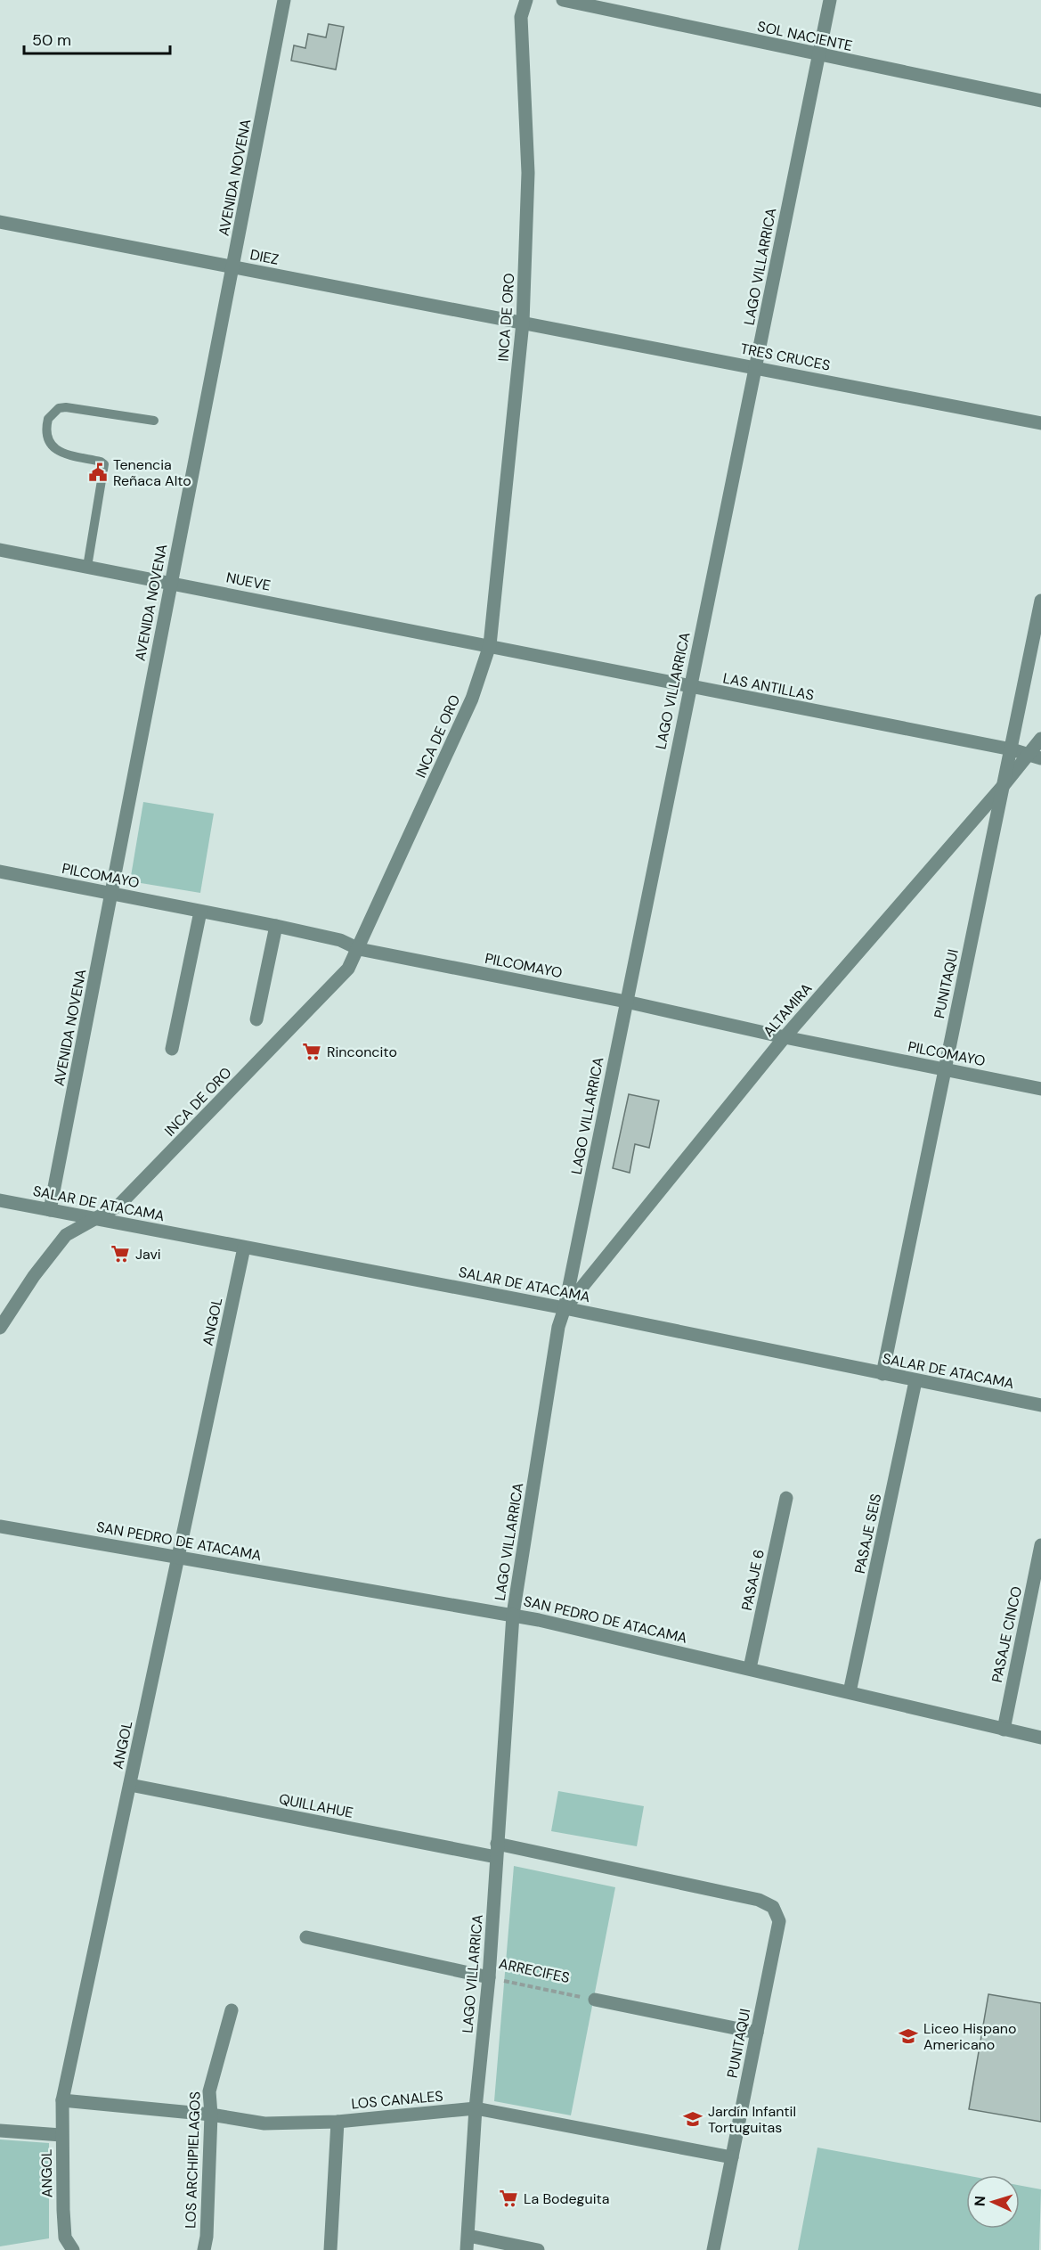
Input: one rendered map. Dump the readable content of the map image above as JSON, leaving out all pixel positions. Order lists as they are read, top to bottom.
{
  "streets": {
    "street": [
      "SOL NACIENTE",
      "AVENIDA NOVENA",
      "DIEZ",
      "LAGO VILLARRICA",
      "INCA DE ORO",
      "TRES CRUCES",
      "NUEVE",
      "LAS ANTILLAS",
      "PILCOMAYO",
      "PUNITAQUI",
      "ALTAMIRA",
      "SALAR DE ATACAMA",
      "ANGOL",
      "PASAJE SEIS",
      "SAN PEDRO DE ATACAMA",
      "PASAJE 6",
      "PASAJE CINCO",
      "QUILLAHUE",
      "ARRECIFES",
      "LOS CANALES",
      "LOS ARCHIPIELAGOS"
    ]
  },
  "crossings": [
    ["SOL NACIENTE", "LAGO VILLARRICA"],
    ["AVENIDA NOVENA", "DIEZ"],
    ["AVENIDA NOVENA", "NUEVE"],
    ["AVENIDA NOVENA", "PILCOMAYO"],
    ["AVENIDA NOVENA", "SALAR DE ATACAMA"],
    ["DIEZ", "INCA DE ORO"],
    ["DIEZ", "TRES CRUCES"],
    ["LAGO VILLARRICA", "TRES CRUCES"],
    ["LAGO VILLARRICA", "LAS ANTILLAS"],
    ["LAGO VILLARRICA", "PILCOMAYO"],
    ["LAGO VILLARRICA", "ALTAMIRA"],
    ["LAGO VILLARRICA", "SALAR DE ATACAMA"],
    ["LAGO VILLARRICA", "SAN PEDRO DE ATACAMA"],
    ["LAGO VILLARRICA", "QUILLAHUE"],
    ["LAGO VILLARRICA", "ARRECIFES"],
    ["LAGO VILLARRICA", "LOS CANALES"],
    ["INCA DE ORO", "TRES CRUCES"],
    ["INCA DE ORO", "NUEVE"],
    ["INCA DE ORO", "LAS ANTILLAS"],
    ["INCA DE ORO", "PILCOMAYO"],
    ["INCA DE ORO", "SALAR DE ATACAMA"],
    ["NUEVE", "LAS ANTILLAS"],
    ["LAS ANTILLAS", "PUNITAQUI"],
    ["LAS ANTILLAS", "ALTAMIRA"],
    ["PILCOMAYO", "PUNITAQUI"],
    ["PILCOMAYO", "ALTAMIRA"],
    ["PUNITAQUI", "ALTAMIRA"],
    ["PUNITAQUI", "SALAR DE ATACAMA"],
    ["PUNITAQUI", "QUILLAHUE"],
    ["PUNITAQUI", "LOS CANALES"],
    ["ALTAMIRA", "SALAR DE ATACAMA"],
    ["SALAR DE ATACAMA", "ANGOL"],
    ["SALAR DE ATACAMA", "PASAJE SEIS"],
    ["ANGOL", "SAN PEDRO DE ATACAMA"],
    ["ANGOL", "QUILLAHUE"],
    ["ANGOL", "LOS CANALES"],
    ["PASAJE SEIS", "SAN PEDRO DE ATACAMA"],
    ["SAN PEDRO DE ATACAMA", "PASAJE 6"],
    ["SAN PEDRO DE ATACAMA", "PASAJE CINCO"],
    ["LOS CANALES", "LOS ARCHIPIELAGOS"]
  ],
  "places": {
    "public building": ["Tenencia Reñaca Alto"],
    "supermarket": ["Rinconcito", "Javi", "La Bodeguita"],
    "school or university": ["Liceo Hispano Americano", "Jardín Infantil Tortuguitas"]
  },
  "scale_bar": "50 m",
  "north": "left"
}
